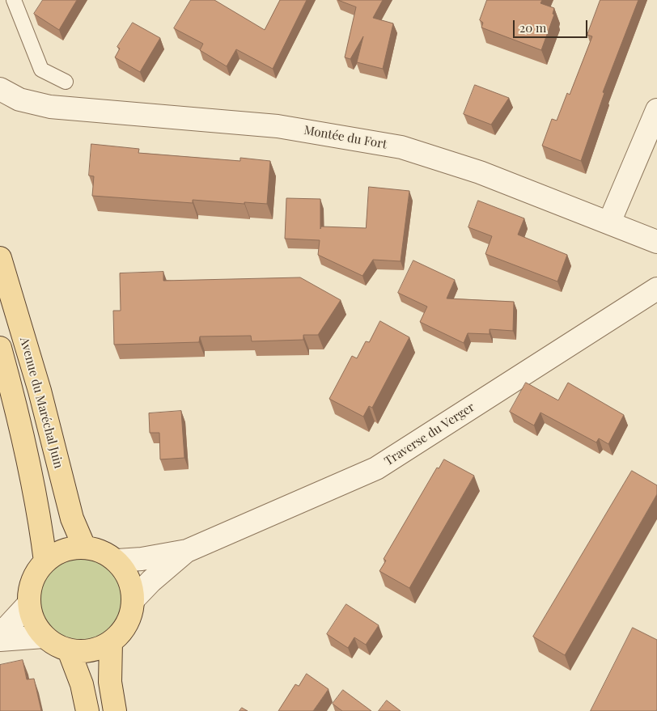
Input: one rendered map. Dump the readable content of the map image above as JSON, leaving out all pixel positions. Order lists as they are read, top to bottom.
{
  "streets": {
    "main road": ["Avenue du Maréchal Juin"],
    "street": ["Montée du Fort", "Traverse du Verger"]
  },
  "crossings": [
    ["Avenue du Maréchal Juin", "Traverse du Verger"]
  ],
  "scale_bar": "20 m"
}
